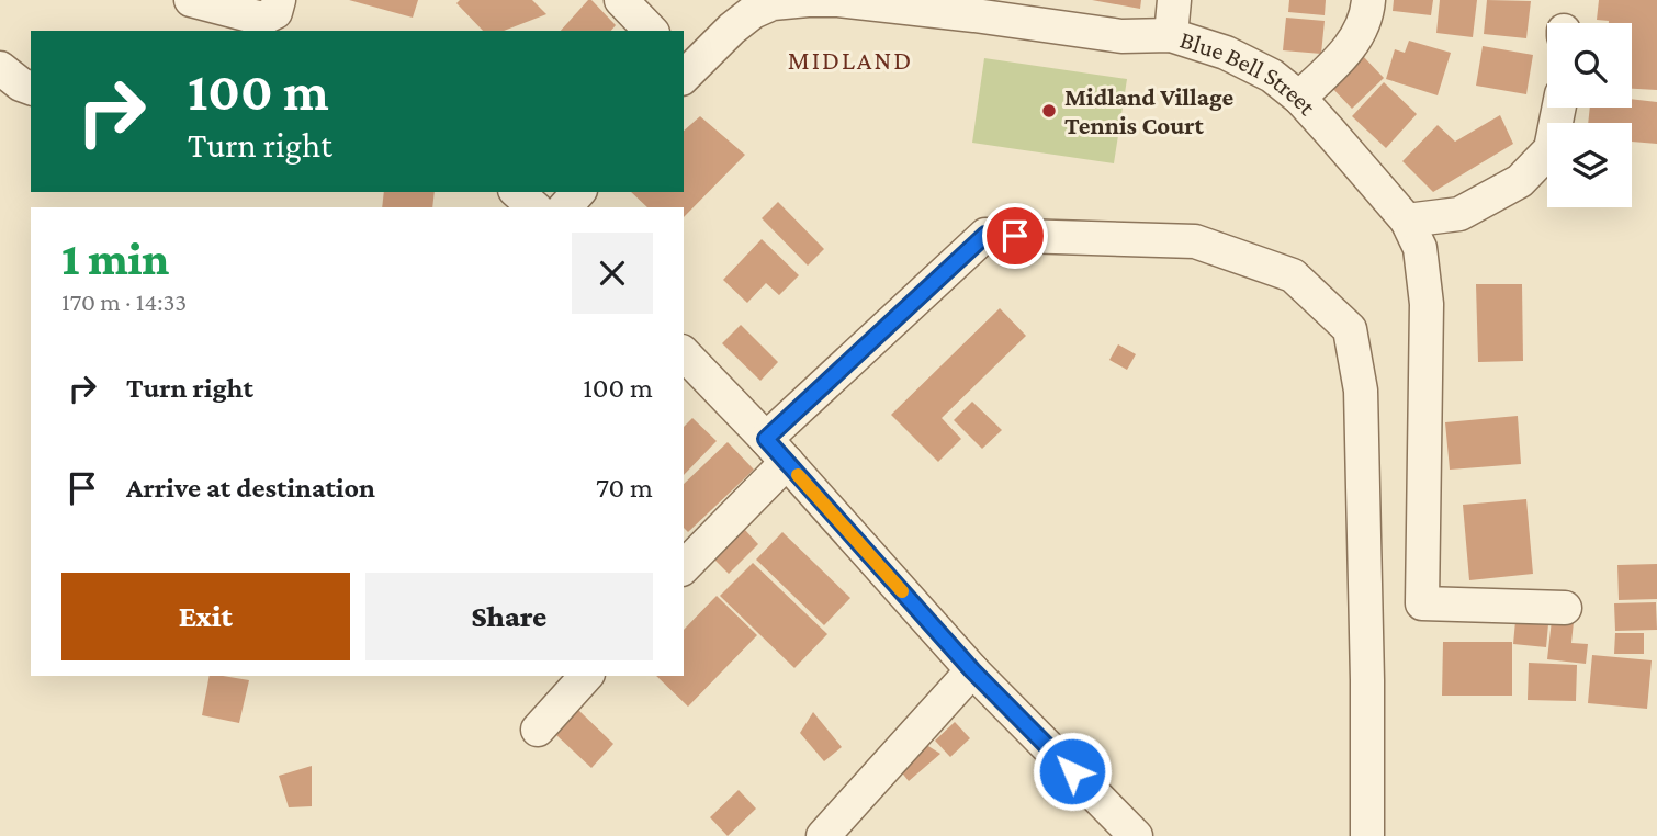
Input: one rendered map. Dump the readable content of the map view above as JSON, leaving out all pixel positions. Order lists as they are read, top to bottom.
{
  "streets": {
    "street": ["Blue Bell Street"]
  },
  "districts": ["MIDLAND"],
  "places": ["Midland Village Tennis Court"],
  "page": {
    "turn": ["100 m", "Turn right"],
    "heading": ["1 min", "170 m · 14:33"],
    "list": [
      {
        "name": "Turn right",
        "value": "100 m"
      },
      {
        "name": "Arrive at destination",
        "value": "70 m"
      }
    ],
    "buttons": ["Exit", "Share"]
  }
}
